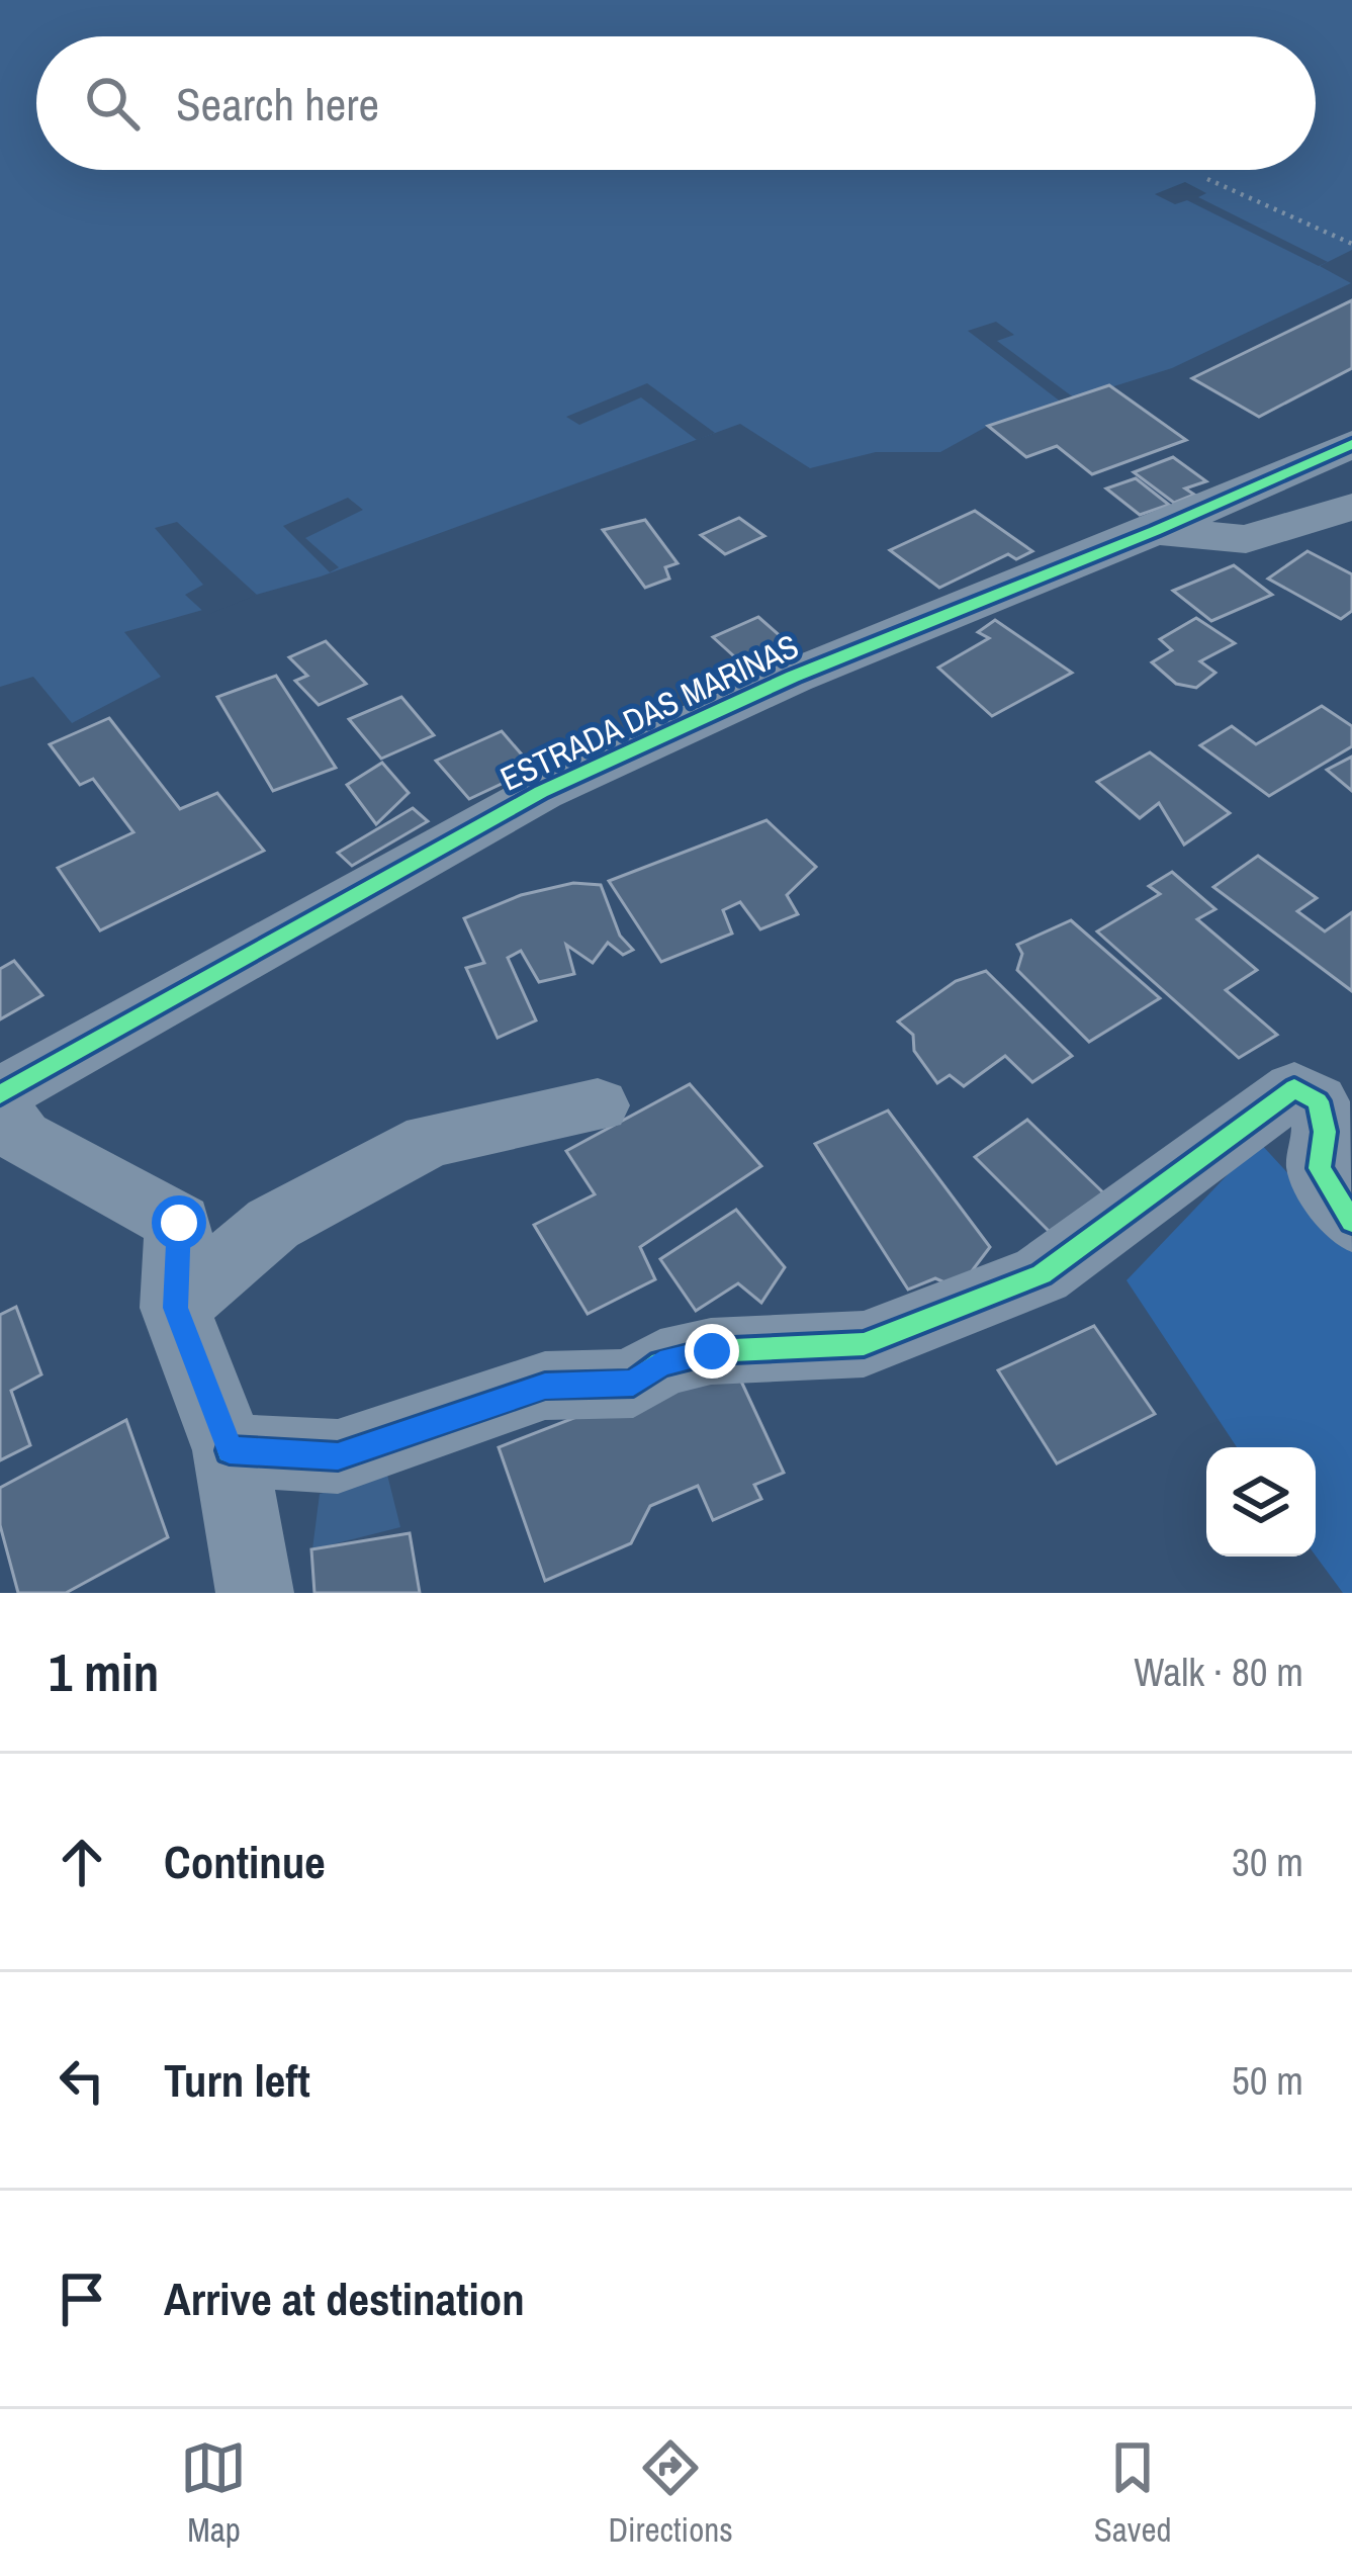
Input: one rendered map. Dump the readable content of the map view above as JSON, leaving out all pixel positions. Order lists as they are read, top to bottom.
{
  "streets": {
    "street": ["ESTRADA DAS MARINAS"]
  },
  "page": {
    "search": "Search here",
    "heading": ["1 min", "Walk · 80 m"],
    "list": [
      ["Continue", "30 m"],
      ["Turn left", "50 m"],
      "Arrive at destination"
    ],
    "nav": ["Map", "Directions", "Saved"]
  }
}
